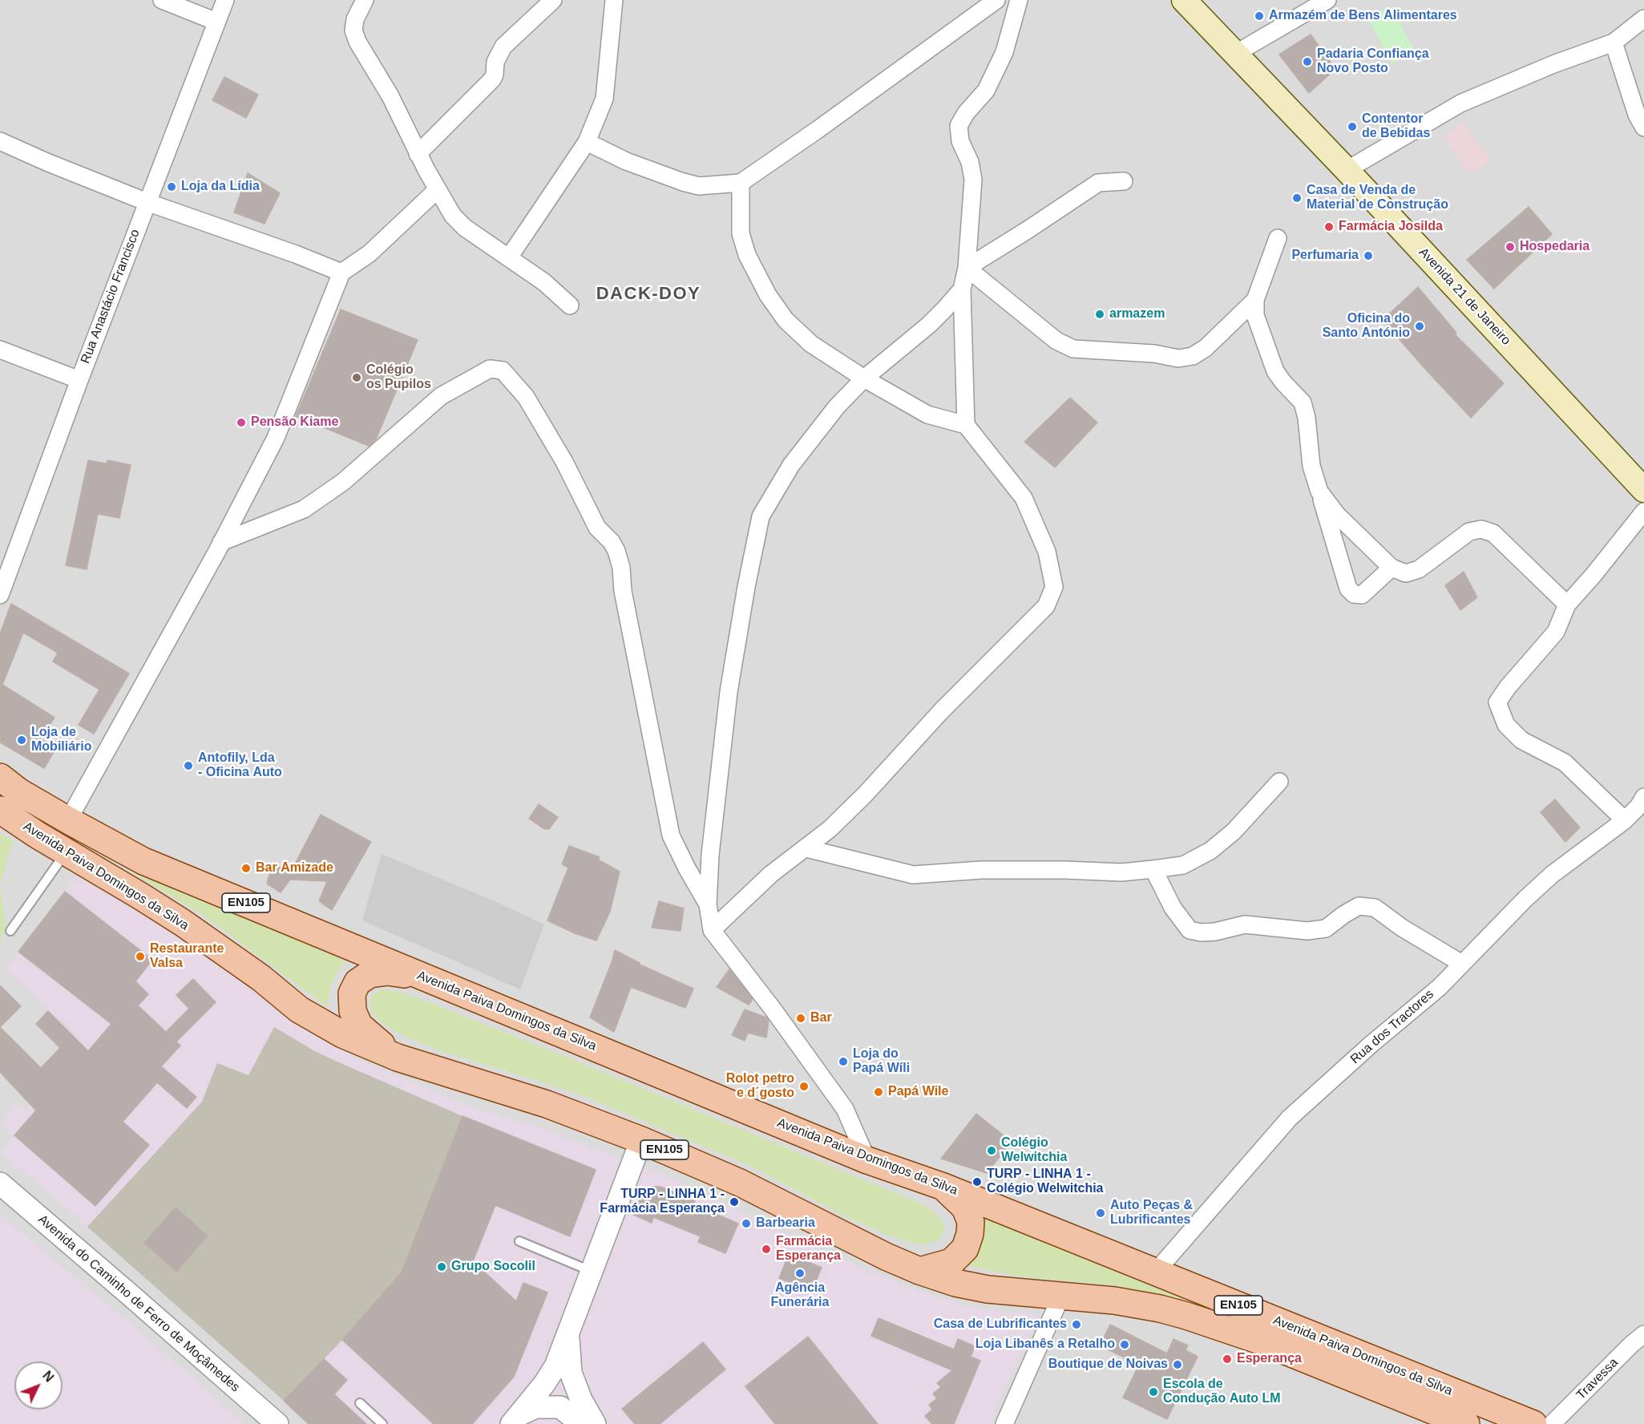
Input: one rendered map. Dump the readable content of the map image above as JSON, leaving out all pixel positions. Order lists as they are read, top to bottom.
{
  "streets": {
    "main road": ["Avenida 21 de Janeiro", "Avenida Paiva Domingos da Silva", "EN105"],
    "street": [
      "Rua Anastácio Francisco",
      "Rua dos Tractores",
      "Avenida do Caminho de Ferro de Moçâmedes",
      "Travessa"
    ]
  },
  "crossings": [
    ["Avenida Paiva Domingos da Silva", "Rua dos Tractores"]
  ],
  "districts": ["DACK-DOY"],
  "places": [
    "Armazém de Bens Alimentares",
    "Padaria Confiança Novo Posto",
    "Contentor de Bebidas",
    "Loja da Lídia",
    "Casa de Venda de Material de Construção",
    "Farmácia Josilda",
    "Hospedaria",
    "Perfumaria",
    "armazem",
    "Oficina do Santo António",
    "Colégio os Pupilos",
    "Pensão Kiame",
    "Loja de Mobiliário",
    "Antofily, Lda - Oficina Auto",
    "Bar Amizade",
    "Restaurante Valsa",
    "Bar",
    "Loja do Papá Wíli",
    "Rolot petro e d´gosto",
    "Papá Wile",
    "Colégio Welwitchia",
    "TURP - LINHA 1 - Colégio Welwitchia",
    "TURP - LINHA 1 - Farmácia Esperança",
    "Auto Peças & Lubrificantes",
    "Barbearia",
    "Farmácia Esperança",
    "Grupo Socolil",
    "Agência Funerária",
    "Casa de Lubrificantes",
    "Loja Libanês a Retalho",
    "Esperança",
    "Boutique de Noivas",
    "Escola de Condução Auto LM"
  ],
  "north": "top right"
}
